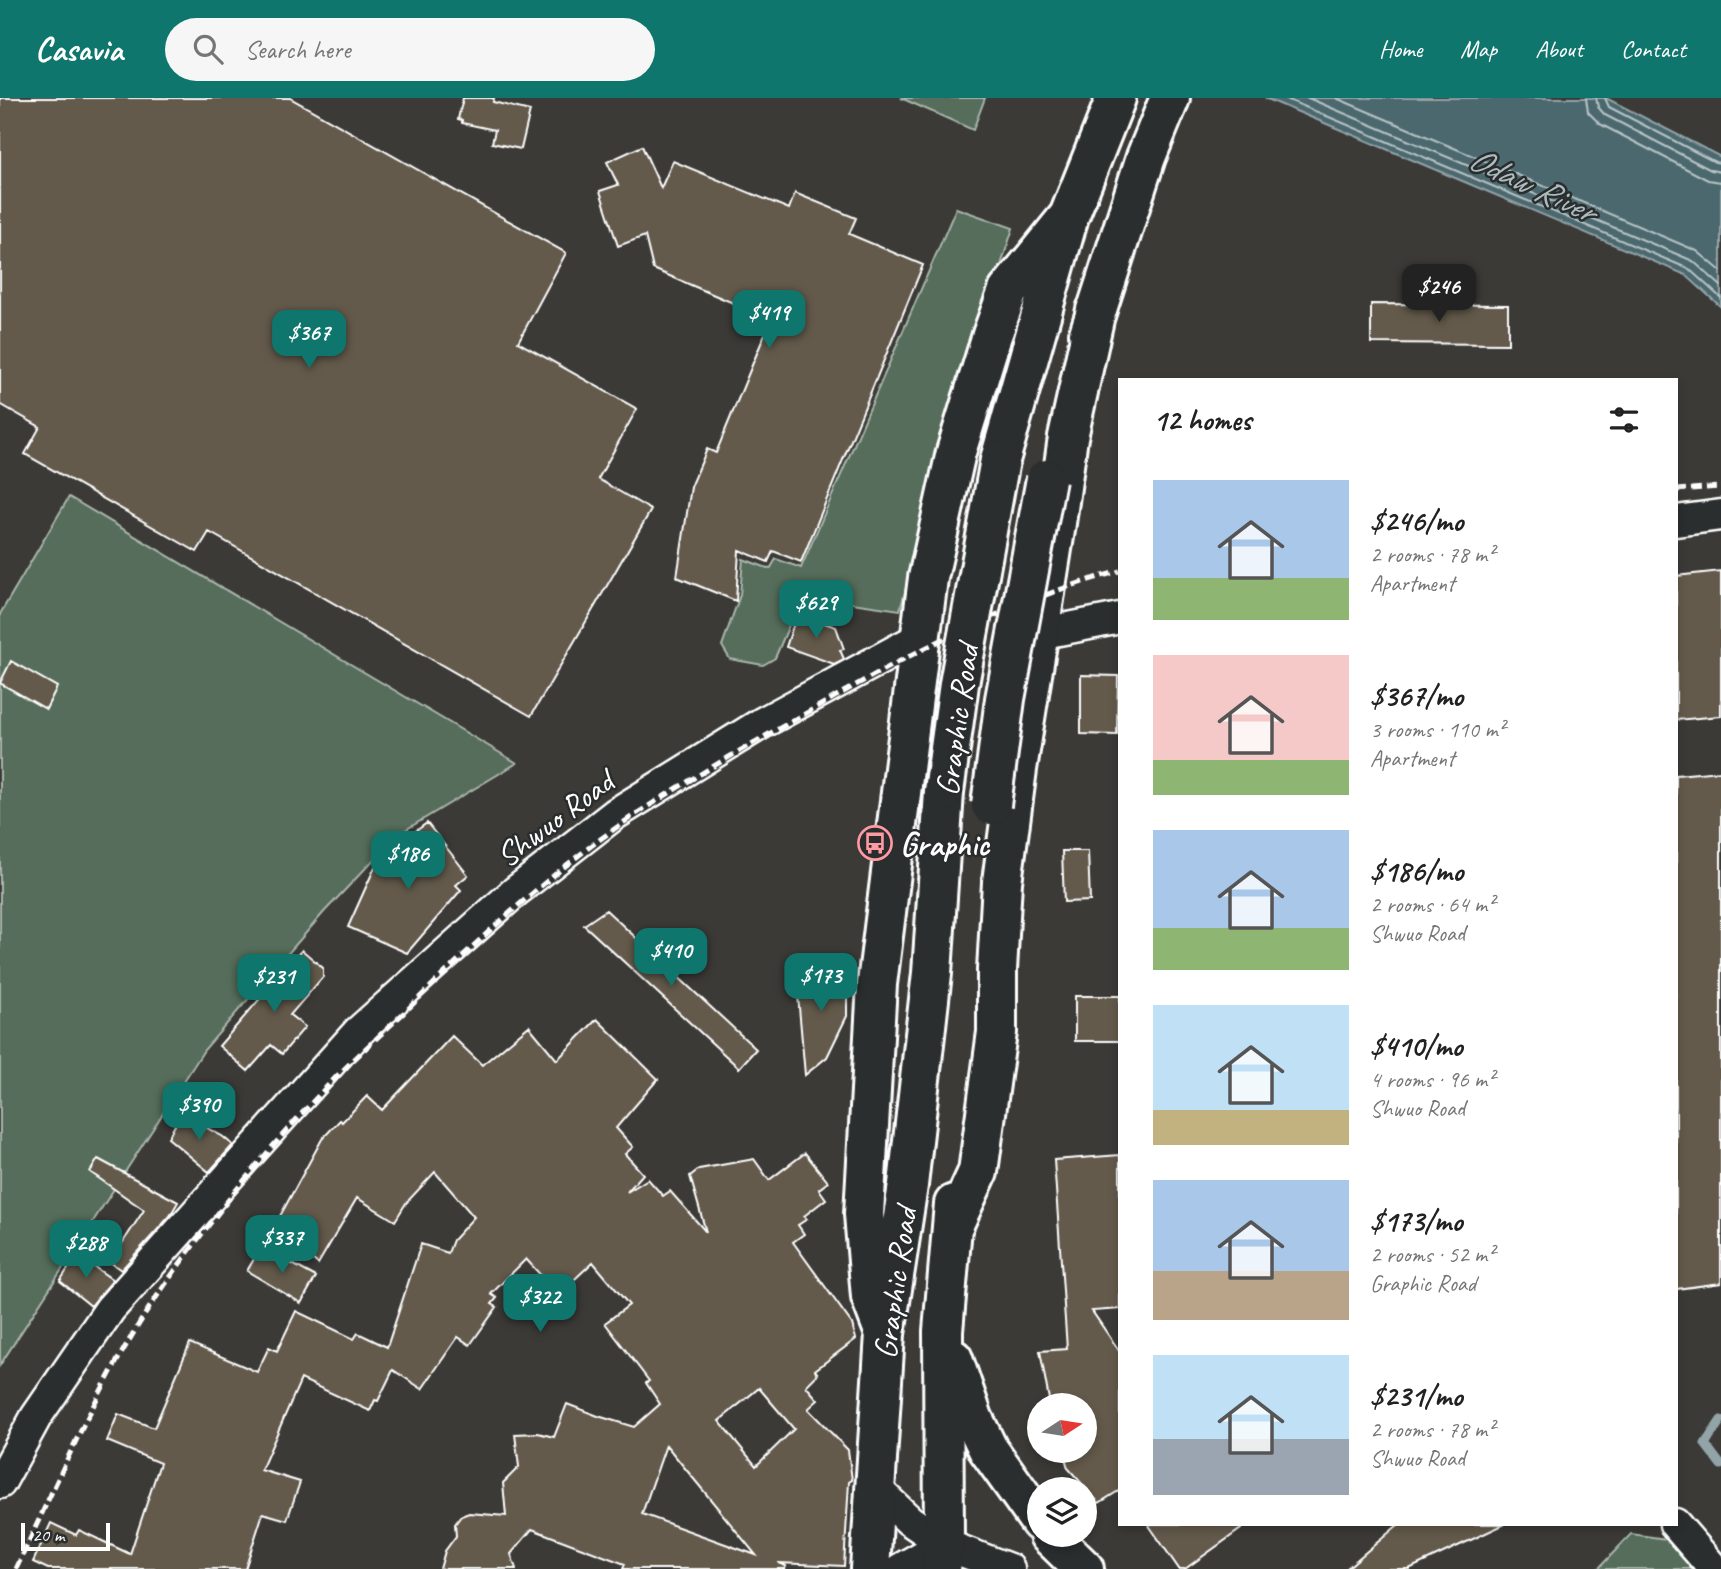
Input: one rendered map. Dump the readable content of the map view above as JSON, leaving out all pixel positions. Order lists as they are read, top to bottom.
{
  "streets": {
    "main road": ["Graphic Road"],
    "street": ["Shwuo Road"]
  },
  "water": ["Odaw River"],
  "places": {
    "bus stop": ["Graphic"]
  },
  "scale_bar": "20 m",
  "north": "right",
  "page": {
    "header": "Casavia",
    "search": "Search here",
    "nav": [
      "Home",
      "Map",
      "About",
      "Contact"
    ],
    "price": [
      "$246",
      "$419",
      "$367",
      "$629",
      "$186",
      "$410",
      "$173",
      "$231",
      "$390",
      "$337",
      "$288",
      "$322"
    ],
    "heading": "12 homes",
    "list": [
      {
        "name": "$246/mo",
        "note": "2 rooms · 78 m² · Apartment"
      },
      {
        "name": "$367/mo",
        "note": "3 rooms · 110 m² · Apartment"
      },
      {
        "name": "$186/mo",
        "note": "2 rooms · 64 m² · Shwuo Road"
      },
      {
        "name": "$410/mo",
        "note": "4 rooms · 96 m² · Shwuo Road"
      },
      {
        "name": "$173/mo",
        "note": "2 rooms · 52 m² · Graphic Road"
      },
      {
        "name": "$231/mo",
        "note": "2 rooms · 78 m² · Shwuo Road"
      }
    ],
    "scale": "20 m"
  }
}
